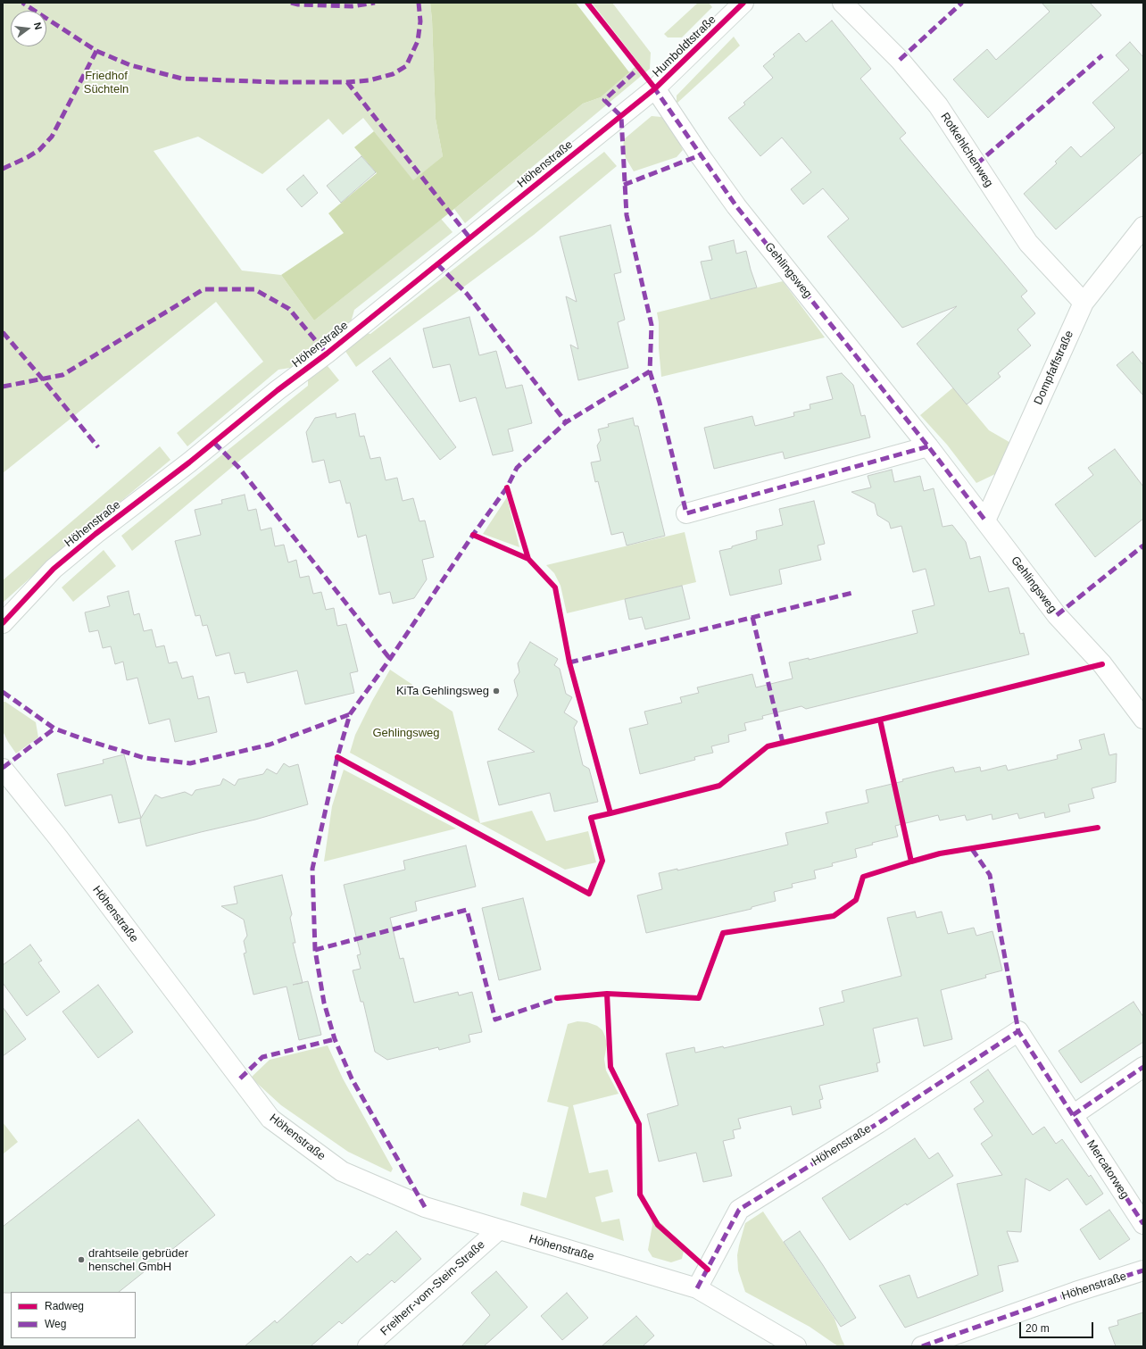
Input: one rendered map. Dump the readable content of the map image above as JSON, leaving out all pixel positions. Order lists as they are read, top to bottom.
{
  "streets": {
    "street": [
      "Humboldtstraße",
      "Rotkehlchenweg",
      "Höhenstraße",
      "Gehlingsweg",
      "Dompfaffstraße",
      "Mercatorweg",
      "Freiherr-vom-Stein-Straße"
    ]
  },
  "crossings": [
    ["Humboldtstraße", "Höhenstraße"],
    ["Humboldtstraße", "Gehlingsweg"],
    ["Rotkehlchenweg", "Dompfaffstraße"],
    ["Höhenstraße", "Gehlingsweg"],
    ["Höhenstraße", "Mercatorweg"],
    ["Höhenstraße", "Freiherr-vom-Stein-Straße"],
    ["Gehlingsweg", "Dompfaffstraße"]
  ],
  "parks": ["Friedhof Süchteln", "Gehlingsweg"],
  "places": ["KiTa Gehlingsweg", "drahtseile gebrüder henschel GmbH"],
  "legend": ["Radweg", "Weg"],
  "scale_bar": "20 m",
  "north": "right"
}
